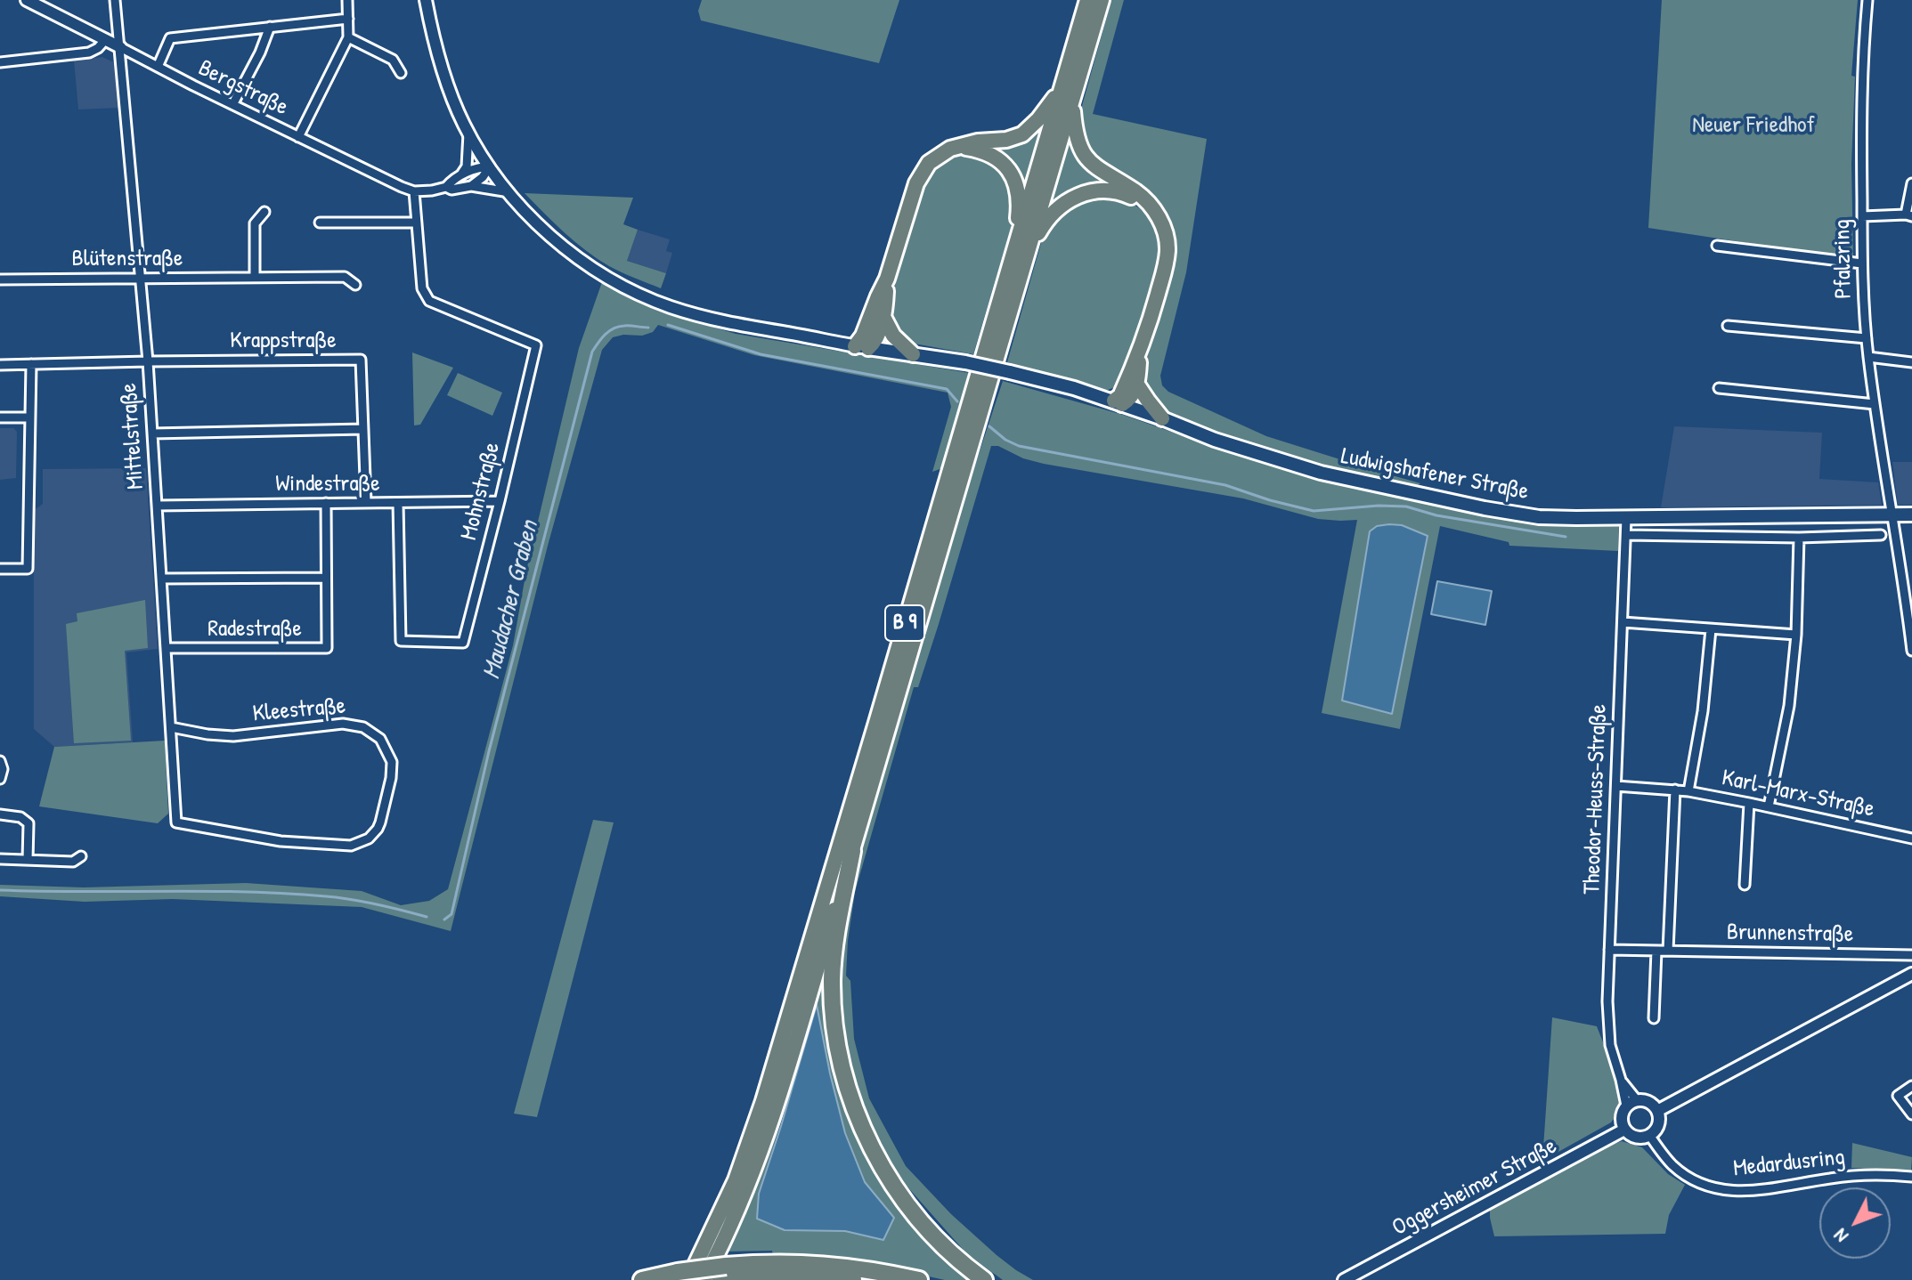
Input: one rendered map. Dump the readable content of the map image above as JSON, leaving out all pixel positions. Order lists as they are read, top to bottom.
{
  "streets": {
    "highway": ["B 9"],
    "main road": ["Ludwigshafener Straße"],
    "street": [
      "Bergstraße",
      "Blütenstraße",
      "Pfalzring",
      "Krappstraße",
      "Mittelstraße",
      "Windestraße",
      "Mohnstraße",
      "Radestraße",
      "Kleestraße",
      "Karl-Marx-Straße",
      "Theodor-Heuss-Straße",
      "Brunnenstraße",
      "Medardusring",
      "Oggersheimer Straße"
    ]
  },
  "crossings": [
    ["Bergstraße", "Mittelstraße"],
    ["Bergstraße", "Mohnstraße"],
    ["Blütenstraße", "Mittelstraße"],
    ["Pfalzring", "Ludwigshafener Straße"],
    ["Krappstraße", "Mittelstraße"],
    ["Krappstraße", "Windestraße"],
    ["Mittelstraße", "Windestraße"],
    ["Mittelstraße", "Radestraße"],
    ["Mittelstraße", "Kleestraße"],
    ["Ludwigshafener Straße", "Theodor-Heuss-Straße"],
    ["Windestraße", "Mohnstraße"],
    ["Windestraße", "Radestraße"],
    ["Karl-Marx-Straße", "Theodor-Heuss-Straße"],
    ["Theodor-Heuss-Straße", "Brunnenstraße"],
    ["Theodor-Heuss-Straße", "Medardusring"],
    ["Theodor-Heuss-Straße", "Oggersheimer Straße"],
    ["Medardusring", "Oggersheimer Straße"]
  ],
  "water": ["Maudacher Graben"],
  "parks": ["Neuer Friedhof"],
  "north": "bottom left"
}
